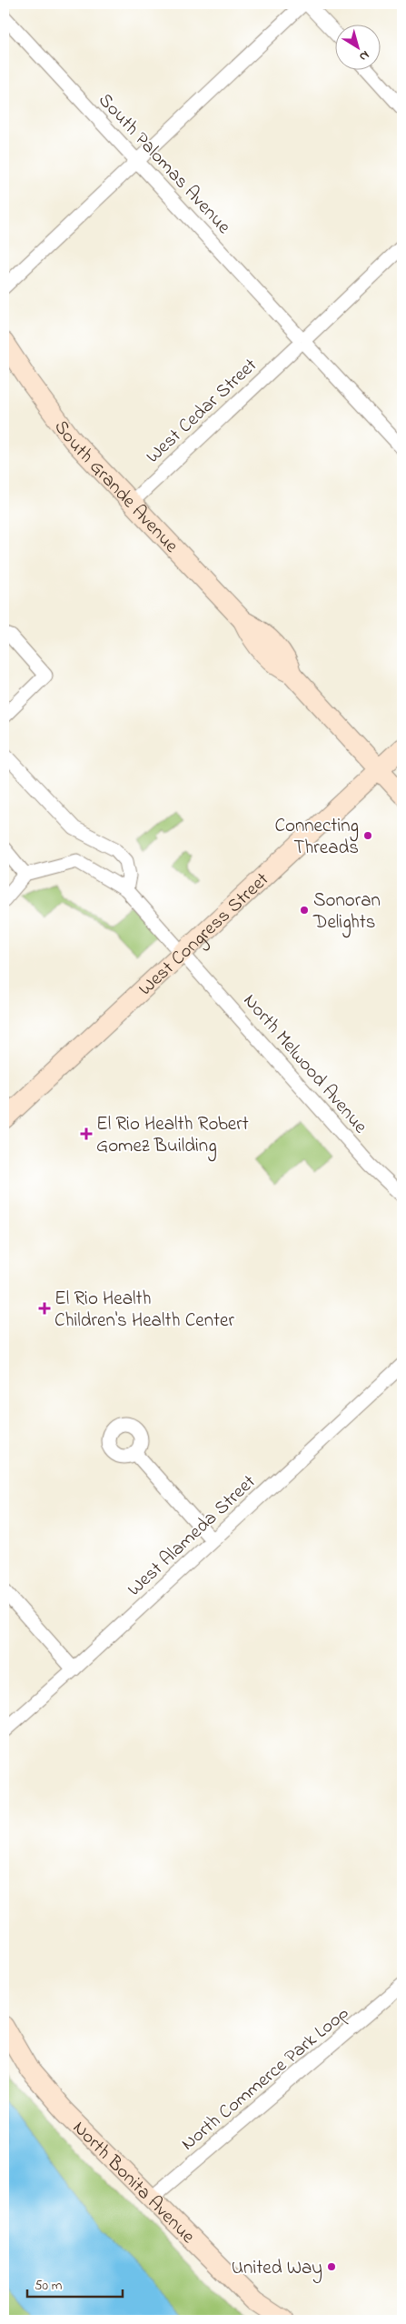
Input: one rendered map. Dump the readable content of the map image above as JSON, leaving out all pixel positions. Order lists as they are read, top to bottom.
{
  "streets": {
    "main road": ["South Grande Avenue", "West Congress Street", "North Bonita Avenue"],
    "street": [
      "South Palomas Avenue",
      "West Cedar Street",
      "North Melwood Avenue",
      "West Alameda Street",
      "North Commerce Park Loop"
    ]
  },
  "crossings": [
    ["South Palomas Avenue", "West Cedar Street"],
    ["West Cedar Street", "South Grande Avenue"],
    ["South Grande Avenue", "West Congress Street"],
    ["West Congress Street", "North Melwood Avenue"],
    ["North Commerce Park Loop", "North Bonita Avenue"]
  ],
  "places": {
    "other": ["Connecting Threads", "Sonoran Delights", "United Way"],
    "health": ["El Rio Health Robert Gomez Building", "El Rio Health Children's Health Center"]
  },
  "scale_bar": "50 m",
  "north": "bottom right"
}
